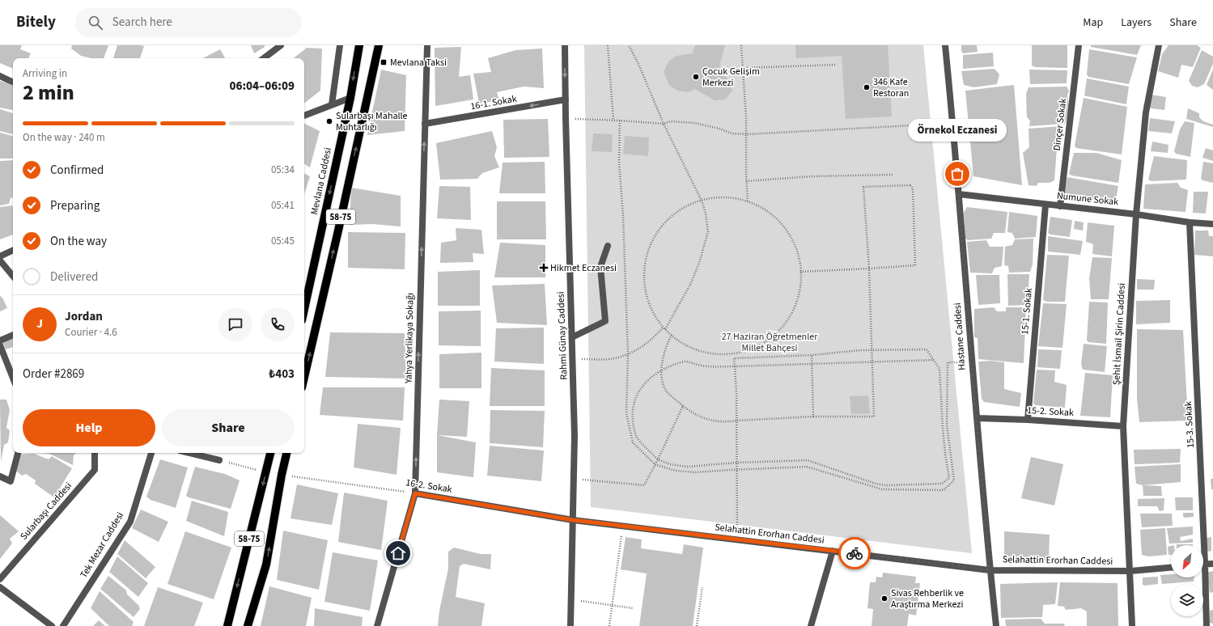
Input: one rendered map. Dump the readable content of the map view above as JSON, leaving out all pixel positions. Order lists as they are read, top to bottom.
{
  "streets": {
    "main road": ["Mevlana Caddesi", "58-75"],
    "street": [
      "16-1. Sokak",
      "Dinçer Sokak",
      "Numune Sokak",
      "15-1. Sokak",
      "Şehit İsmail Şirin Caddesi",
      "Rahmi Günay Caddesi",
      "Hastane Caddesi",
      "Yahya Yerlikaya Sokağı",
      "15-2. Sokak",
      "15-3. Sokak",
      "16-2. Sokak",
      "Sularbaşı Caddesi",
      "Selahattin Erorhan Caddesi",
      "Tek Mezar Caddesi"
    ]
  },
  "crossings": [
    ["16-1. Sokak", "Rahmi Günay Caddesi"],
    ["16-1. Sokak", "Yahya Yerlikaya Sokağı"],
    ["Dinçer Sokak", "Numune Sokak"],
    ["Numune Sokak", "15-1. Sokak"],
    ["Numune Sokak", "Şehit İsmail Şirin Caddesi"],
    ["Numune Sokak", "Hastane Caddesi"],
    ["Numune Sokak", "15-3. Sokak"],
    ["58-75", "16-2. Sokak"],
    ["15-1. Sokak", "15-2. Sokak"],
    ["Şehit İsmail Şirin Caddesi", "15-2. Sokak"],
    ["Şehit İsmail Şirin Caddesi", "Selahattin Erorhan Caddesi"],
    ["Rahmi Günay Caddesi", "16-2. Sokak"],
    ["Rahmi Günay Caddesi", "Selahattin Erorhan Caddesi"],
    ["Hastane Caddesi", "15-2. Sokak"],
    ["Hastane Caddesi", "Selahattin Erorhan Caddesi"],
    ["Yahya Yerlikaya Sokağı", "16-2. Sokak"],
    ["16-2. Sokak", "Selahattin Erorhan Caddesi"]
  ],
  "one_way": ["16-1. Sokak", "Yahya Yerlikaya Sokağı"],
  "parks": ["27 Haziran Öğretmenler Millet Bahçesi"],
  "places": {
    "transit": ["Mevlana Taksi"],
    "other": [
      "Çocuk Gelişim Merkezi",
      "346 Kafe Restoran",
      "Sularbaşı Mahalle Muhtarlığı",
      "Örnekol Eczanesi",
      "Sivas Rehberlik ve Araştırma Merkezi"
    ],
    "health": ["Hikmet Eczanesi"]
  },
  "north": "bottom left",
  "page": {
    "header": "Bitely",
    "search": "Search here",
    "nav": ["Map", "Layers", "Share"],
    "heading": ["2 min", "Arriving in", "06:04–06:09"],
    "panel": [
      "Jordan",
      "Courier · 4.6",
      "Order #2869",
      "₺403"
    ],
    "bar": "On the way · 240 m",
    "bubble": "Örnekol Eczanesi",
    "list": [
      ["Confirmed", "05:34"],
      ["Preparing", "05:41"],
      ["On the way", "05:45"],
      "Delivered"
    ],
    "round": "J",
    "buttons": ["Help", "Share"]
  }
}
